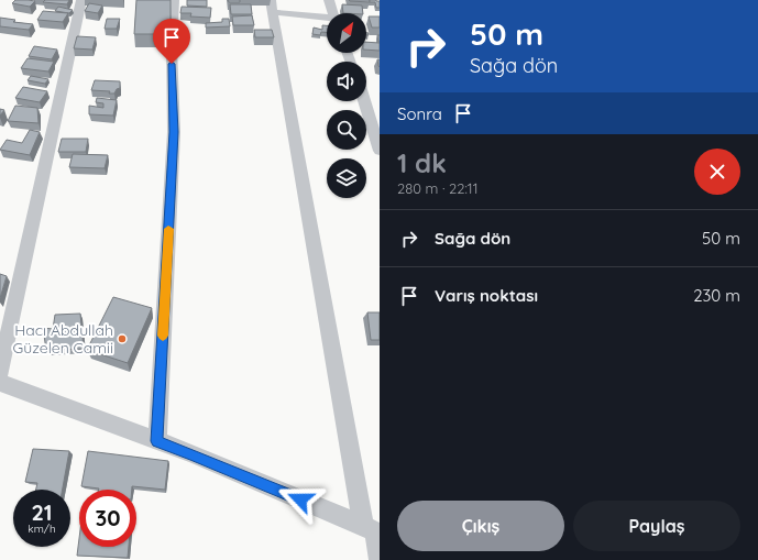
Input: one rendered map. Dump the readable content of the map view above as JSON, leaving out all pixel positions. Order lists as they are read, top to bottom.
{
  "places": ["Hacı Abdullah Güzelen Camii"],
  "north": "top right",
  "page": {
    "turn": ["50 m", "Sağa dön"],
    "then": "Sonra",
    "heading": ["1 dk", "280 m · 22:11"],
    "list": [
      {
        "name": "Sağa dön",
        "value": "50 m"
      },
      {
        "name": "Varış noktası",
        "value": "230 m"
      }
    ],
    "speed": "21 km/h",
    "limit": "30",
    "buttons": ["Çıkış", "Paylaş"]
  }
}
